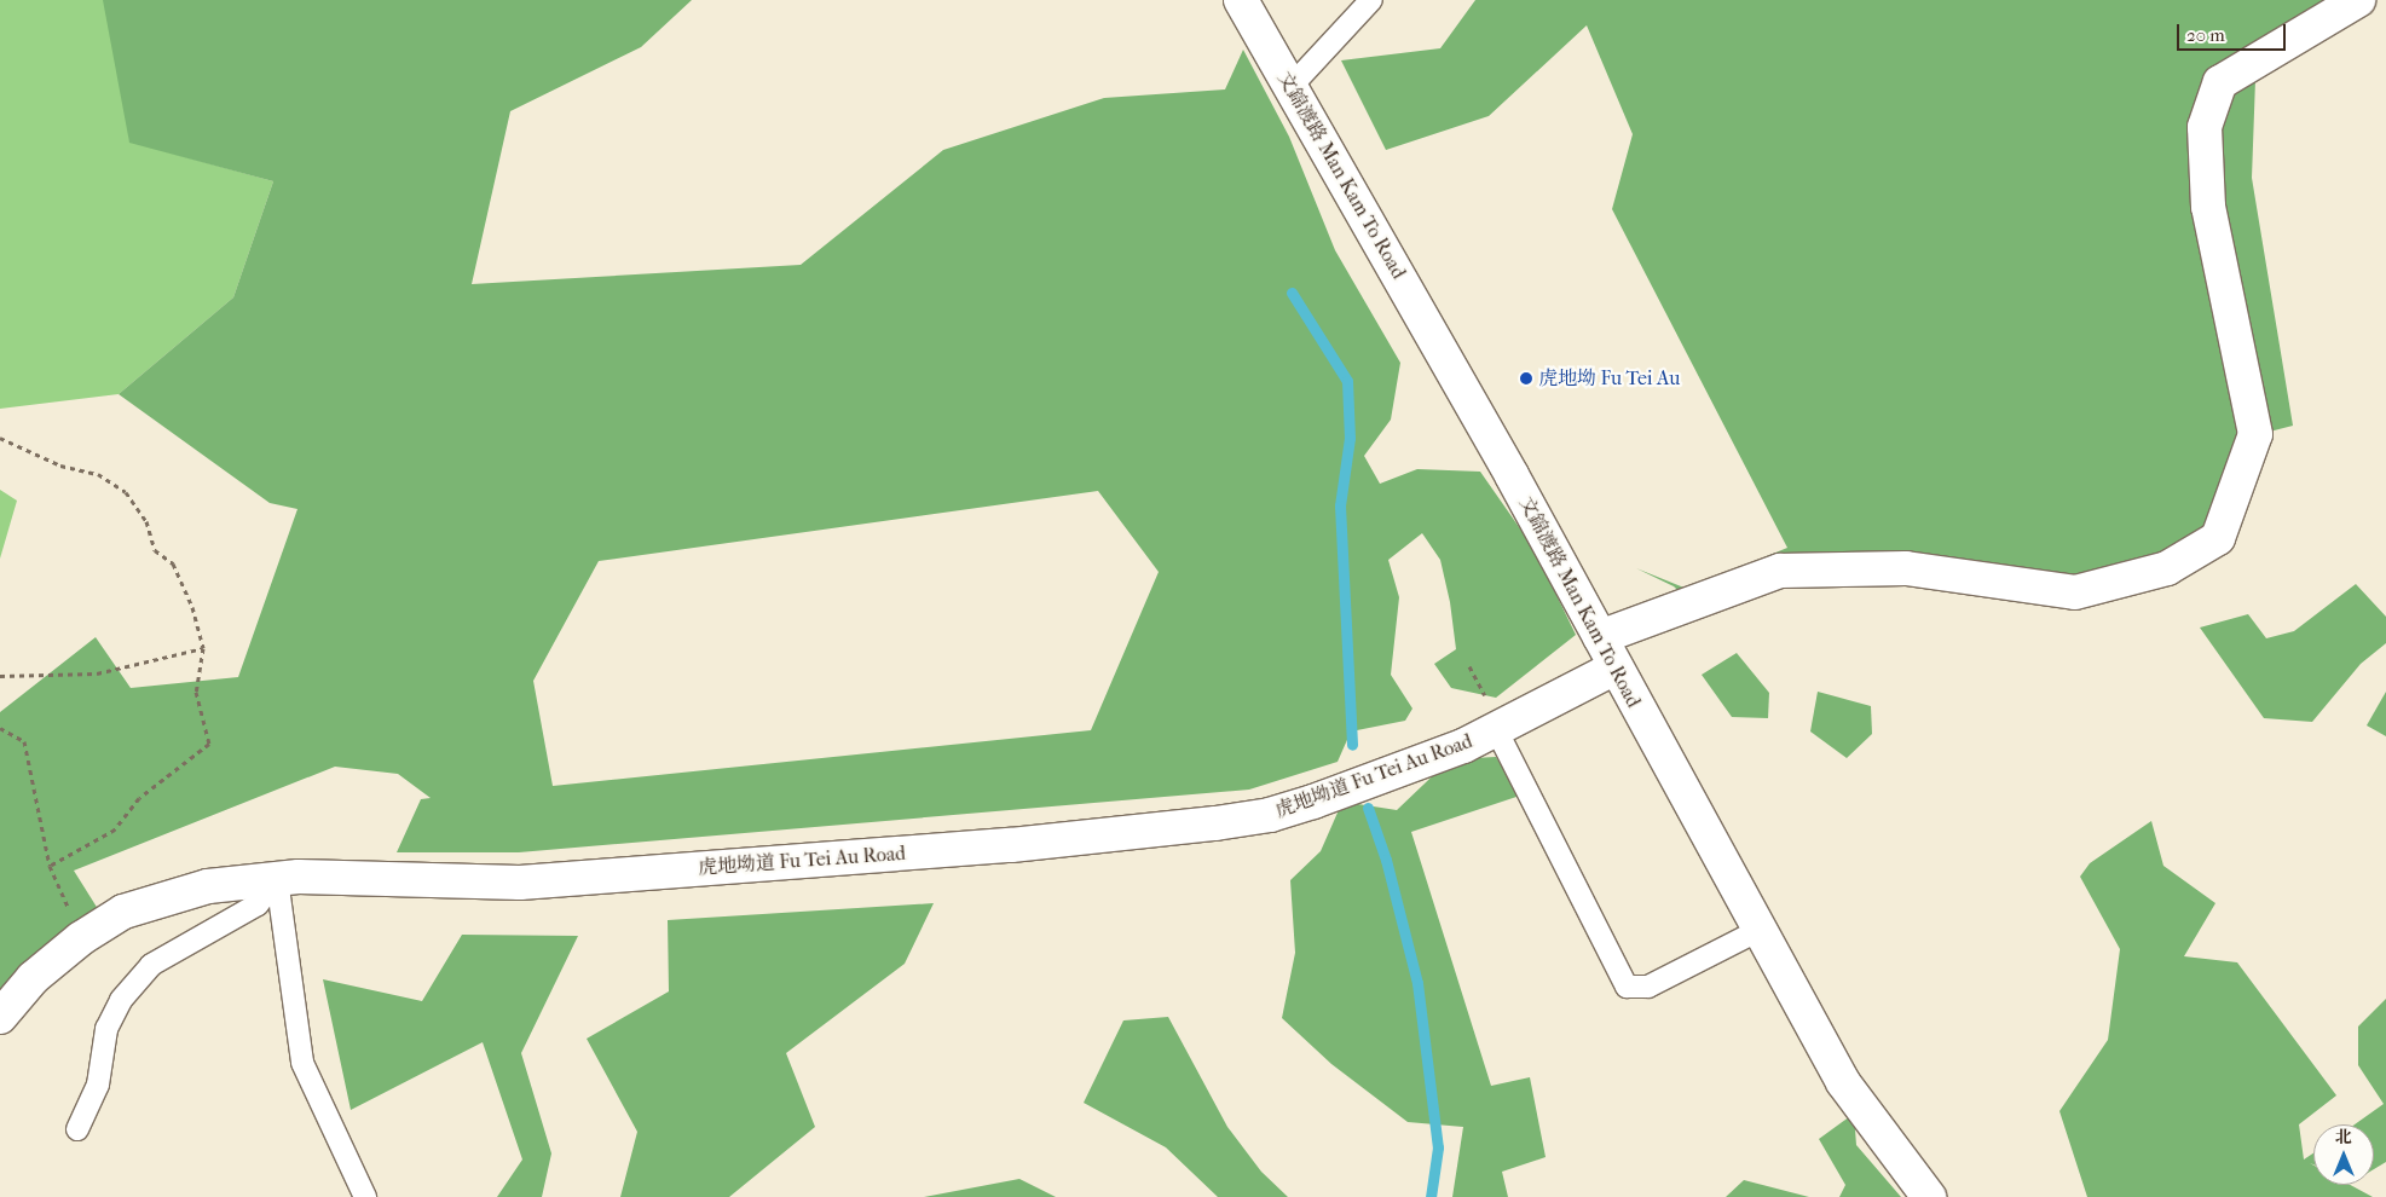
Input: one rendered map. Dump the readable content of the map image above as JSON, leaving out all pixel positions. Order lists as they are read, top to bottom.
{
  "streets": {
    "street": ["文錦渡路 Man Kam To Road", "虎地坳道 Fu Tei Au Road"]
  },
  "crossings": [
    ["文錦渡路 Man Kam To Road", "虎地坳道 Fu Tei Au Road"]
  ],
  "places": ["虎地坳 Fu Tei Au"],
  "scale_bar": "20 m",
  "north": "top"
}
